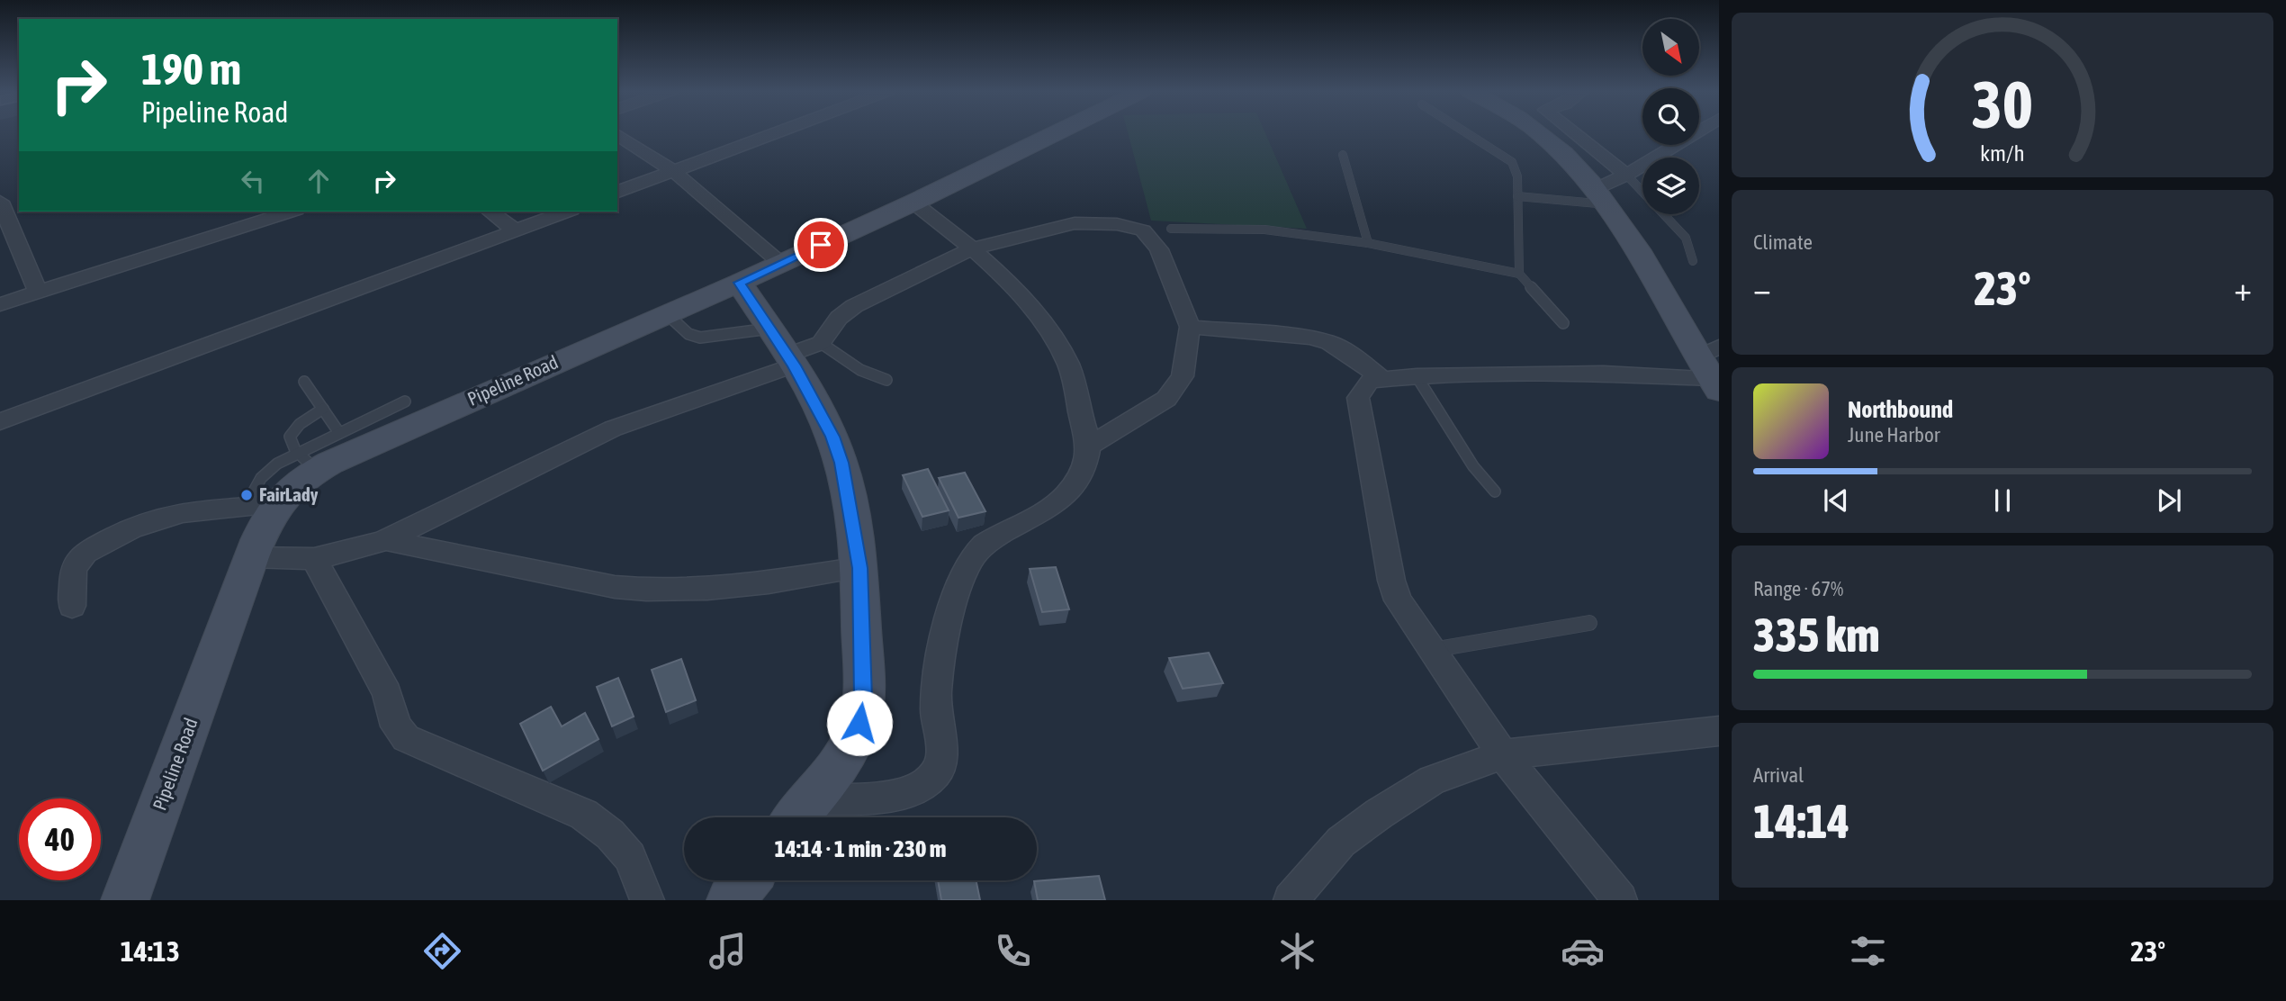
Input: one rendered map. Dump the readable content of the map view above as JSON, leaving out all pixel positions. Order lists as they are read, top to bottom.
{
  "streets": {
    "street": ["Pipeline Road"]
  },
  "places": ["FairLady"],
  "north": "bottom right",
  "page": {
    "turn": ["190 m", "Pipeline Road"],
    "tile": [
      "Climate",
      ["Range · 67%", "335 km"],
      ["Arrival", "14:14"]
    ],
    "heat": ["−", "23°", "+"],
    "song": ["Northbound", "June Harbor"],
    "limit": "40",
    "trip": "14:14 · 1 min · 230 m",
    "tabs": ["14:13", "23°"],
    "gauge": ["30", "km/h"]
  }
}
